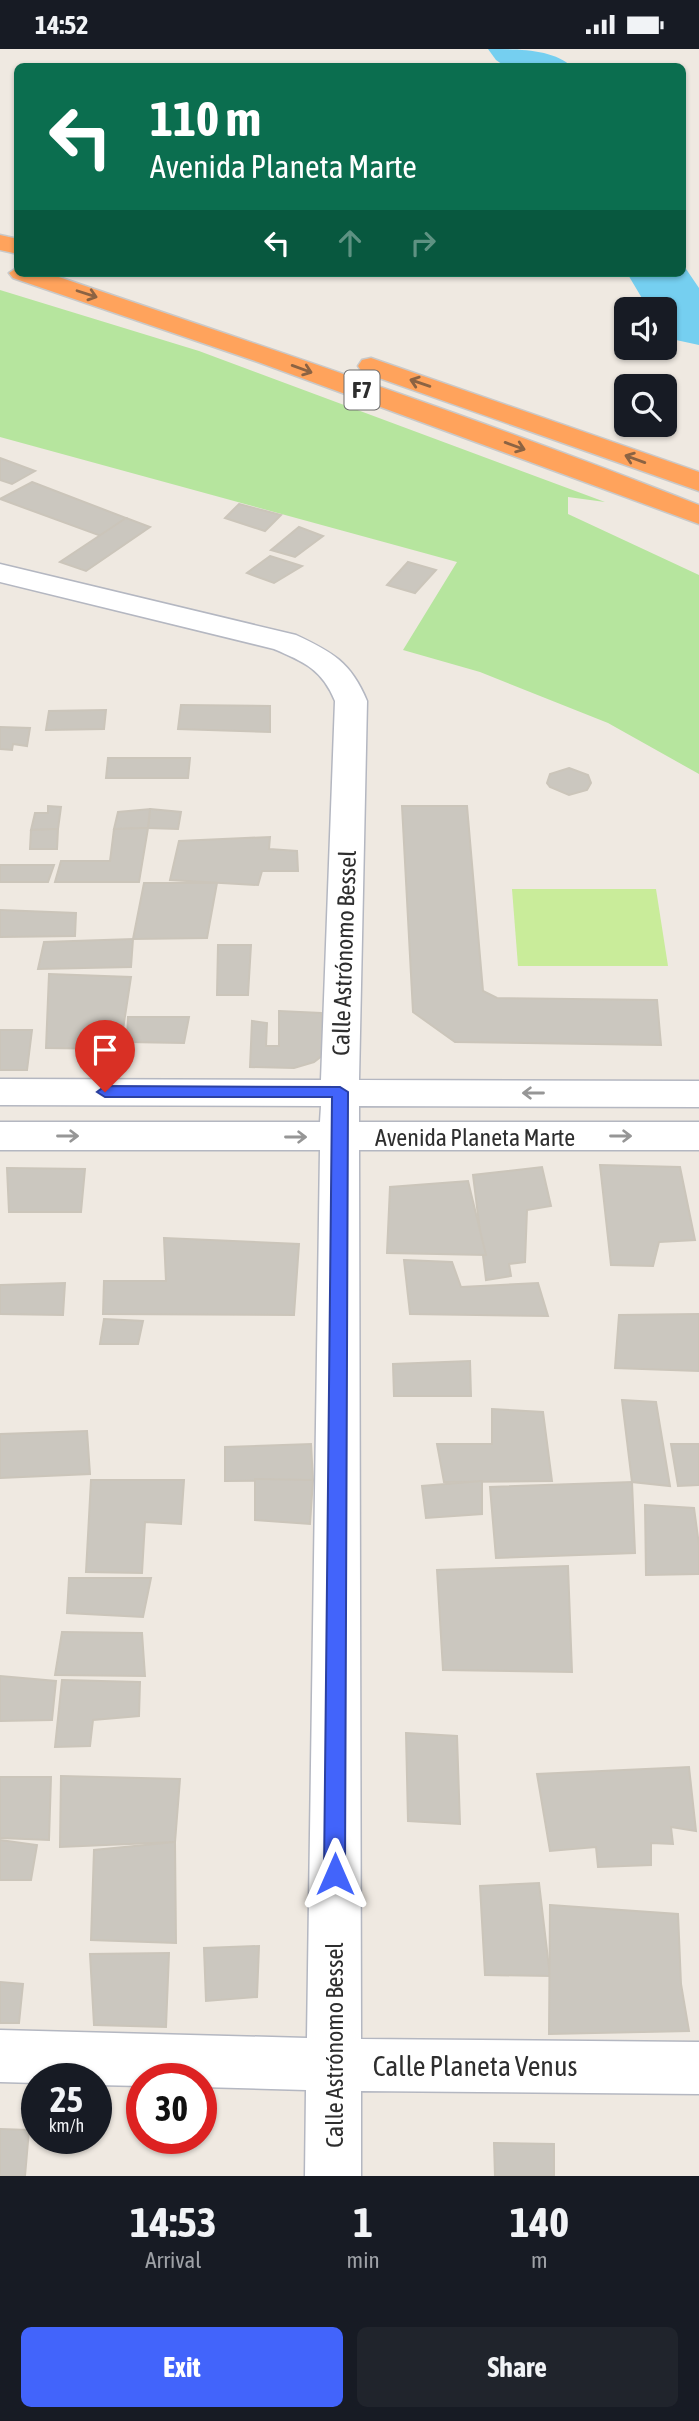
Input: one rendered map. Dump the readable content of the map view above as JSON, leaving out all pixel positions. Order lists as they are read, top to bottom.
{
  "streets": {
    "highway": ["F7"],
    "street": ["Calle Astrónomo Bessel", "Avenida Planeta Marte", "Calle Planeta Venus"]
  },
  "crossings": [
    ["Calle Astrónomo Bessel", "Avenida Planeta Marte"],
    ["Calle Astrónomo Bessel", "Calle Planeta Venus"]
  ],
  "page": {
    "status": "14:52",
    "turn": ["110 m", "Avenida Planeta Marte"],
    "speed": "25 km/h",
    "limit": "30",
    "eta": [
      "14:53",
      "Arrival",
      "1",
      "min",
      "140",
      "m"
    ],
    "buttons": ["Exit", "Share"]
  }
}
